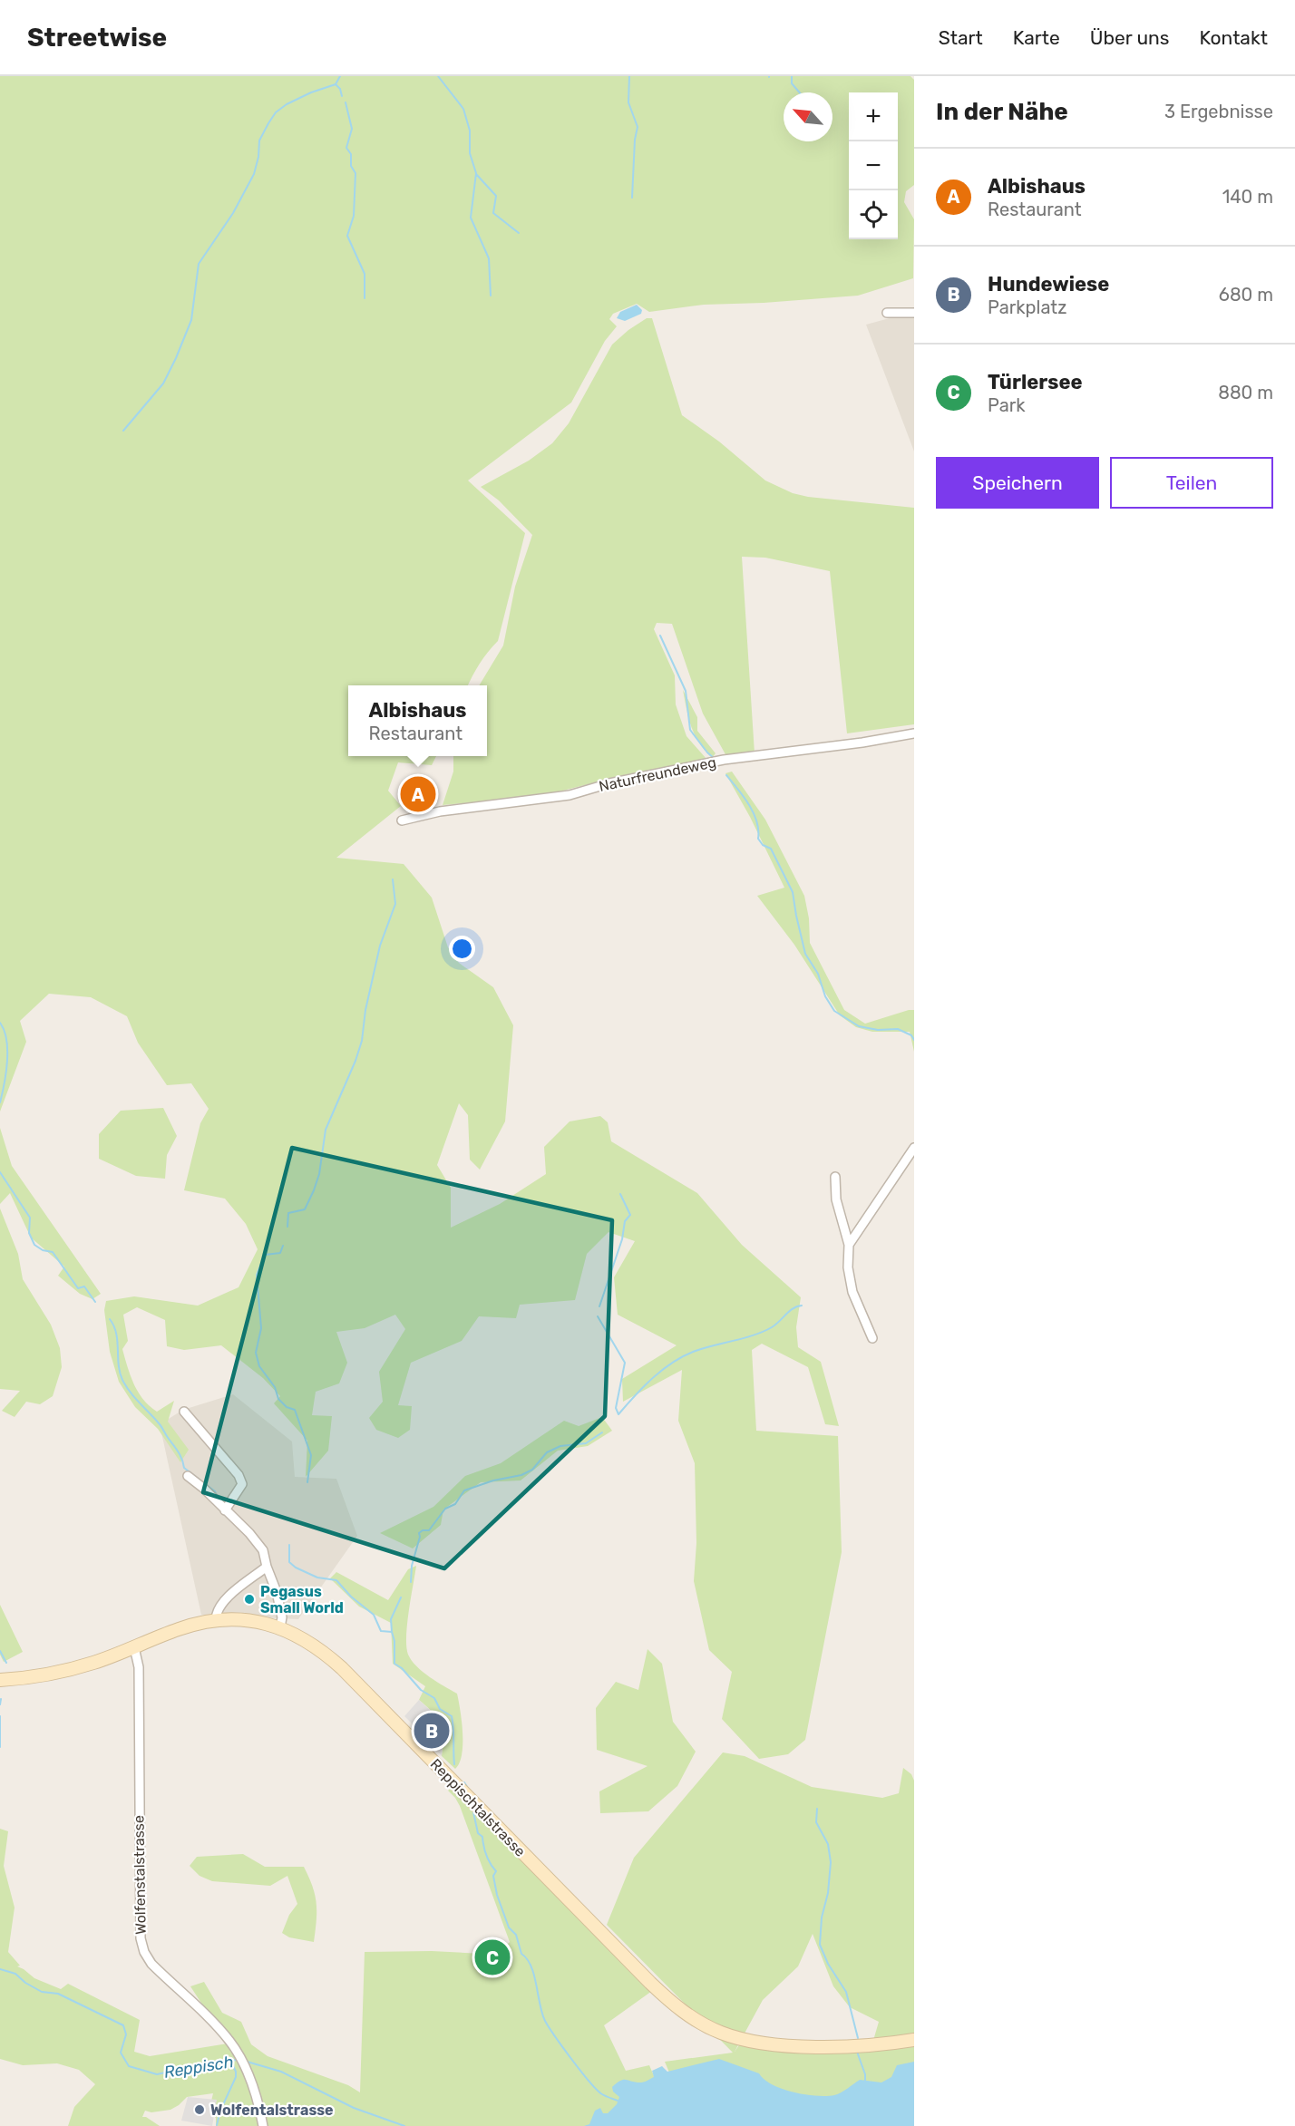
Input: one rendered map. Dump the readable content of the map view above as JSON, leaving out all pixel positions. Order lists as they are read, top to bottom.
{
  "streets": {
    "main road": ["Reppischtalstrasse"],
    "street": ["Naturfreundeweg", "Wolfenstalstrasse"]
  },
  "crossings": [
    ["Reppischtalstrasse", "Wolfenstalstrasse"]
  ],
  "water": ["Reppisch"],
  "places": ["Pegasus Small World", "Wolfentalstrasse"],
  "north": "top left",
  "page": {
    "header": "Streetwise",
    "nav": [
      "Start",
      "Karte",
      "Über uns",
      "Kontakt"
    ],
    "heading": ["In der Nähe", "3 Ergebnisse"],
    "map_buttons": ["+", "−"],
    "list": [
      {
        "mark": "A",
        "name": "Albishaus",
        "note": "Restaurant",
        "value": "140 m"
      },
      {
        "mark": "B",
        "name": "Hundewiese",
        "note": "Parkplatz",
        "value": "680 m"
      },
      {
        "mark": "C",
        "name": "Türlersee",
        "note": "Park",
        "value": "880 m"
      }
    ],
    "buttons": ["Speichern", "Teilen"],
    "popup": ["Albishaus", "Restaurant"],
    "pins": ["A", "B", "C"]
  }
}
